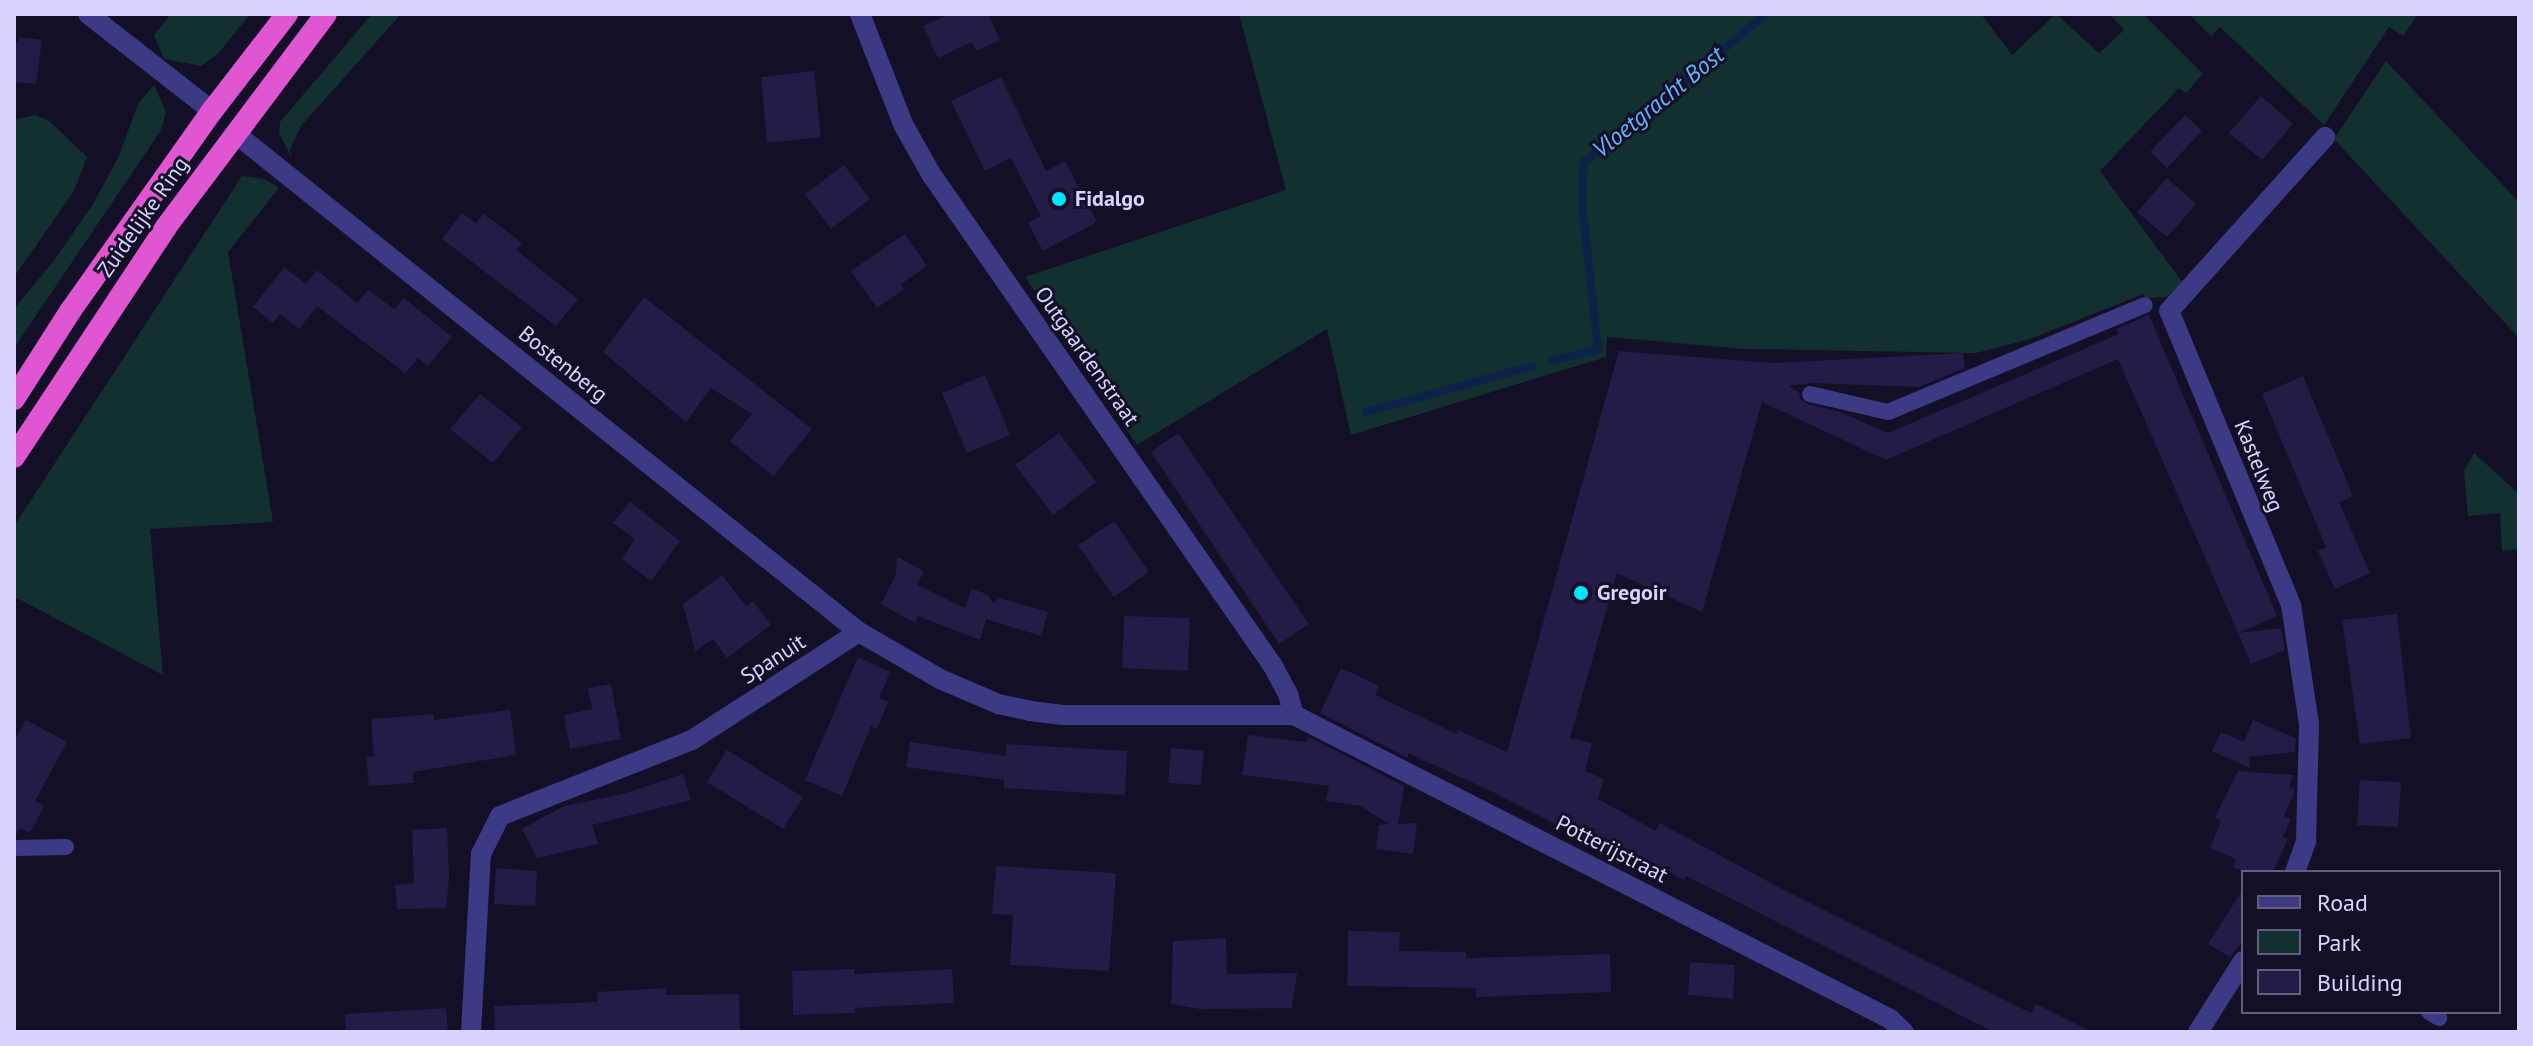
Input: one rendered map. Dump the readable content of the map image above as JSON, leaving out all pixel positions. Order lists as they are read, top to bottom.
{
  "streets": {
    "highway": ["Zuidelijke Ring"],
    "street": [
      "Outgaardenstraat",
      "Bostenberg",
      "Kastelweg",
      "Spanuit",
      "Potterijstraat"
    ]
  },
  "crossings": [
    ["Zuidelijke Ring", "Bostenberg"],
    ["Outgaardenstraat", "Potterijstraat"],
    ["Bostenberg", "Spanuit"]
  ],
  "water": ["Vloetgracht Bost"],
  "places": ["Fidalgo", "Gregoir"],
  "legend": ["Road", "Park", "Building"]
}
